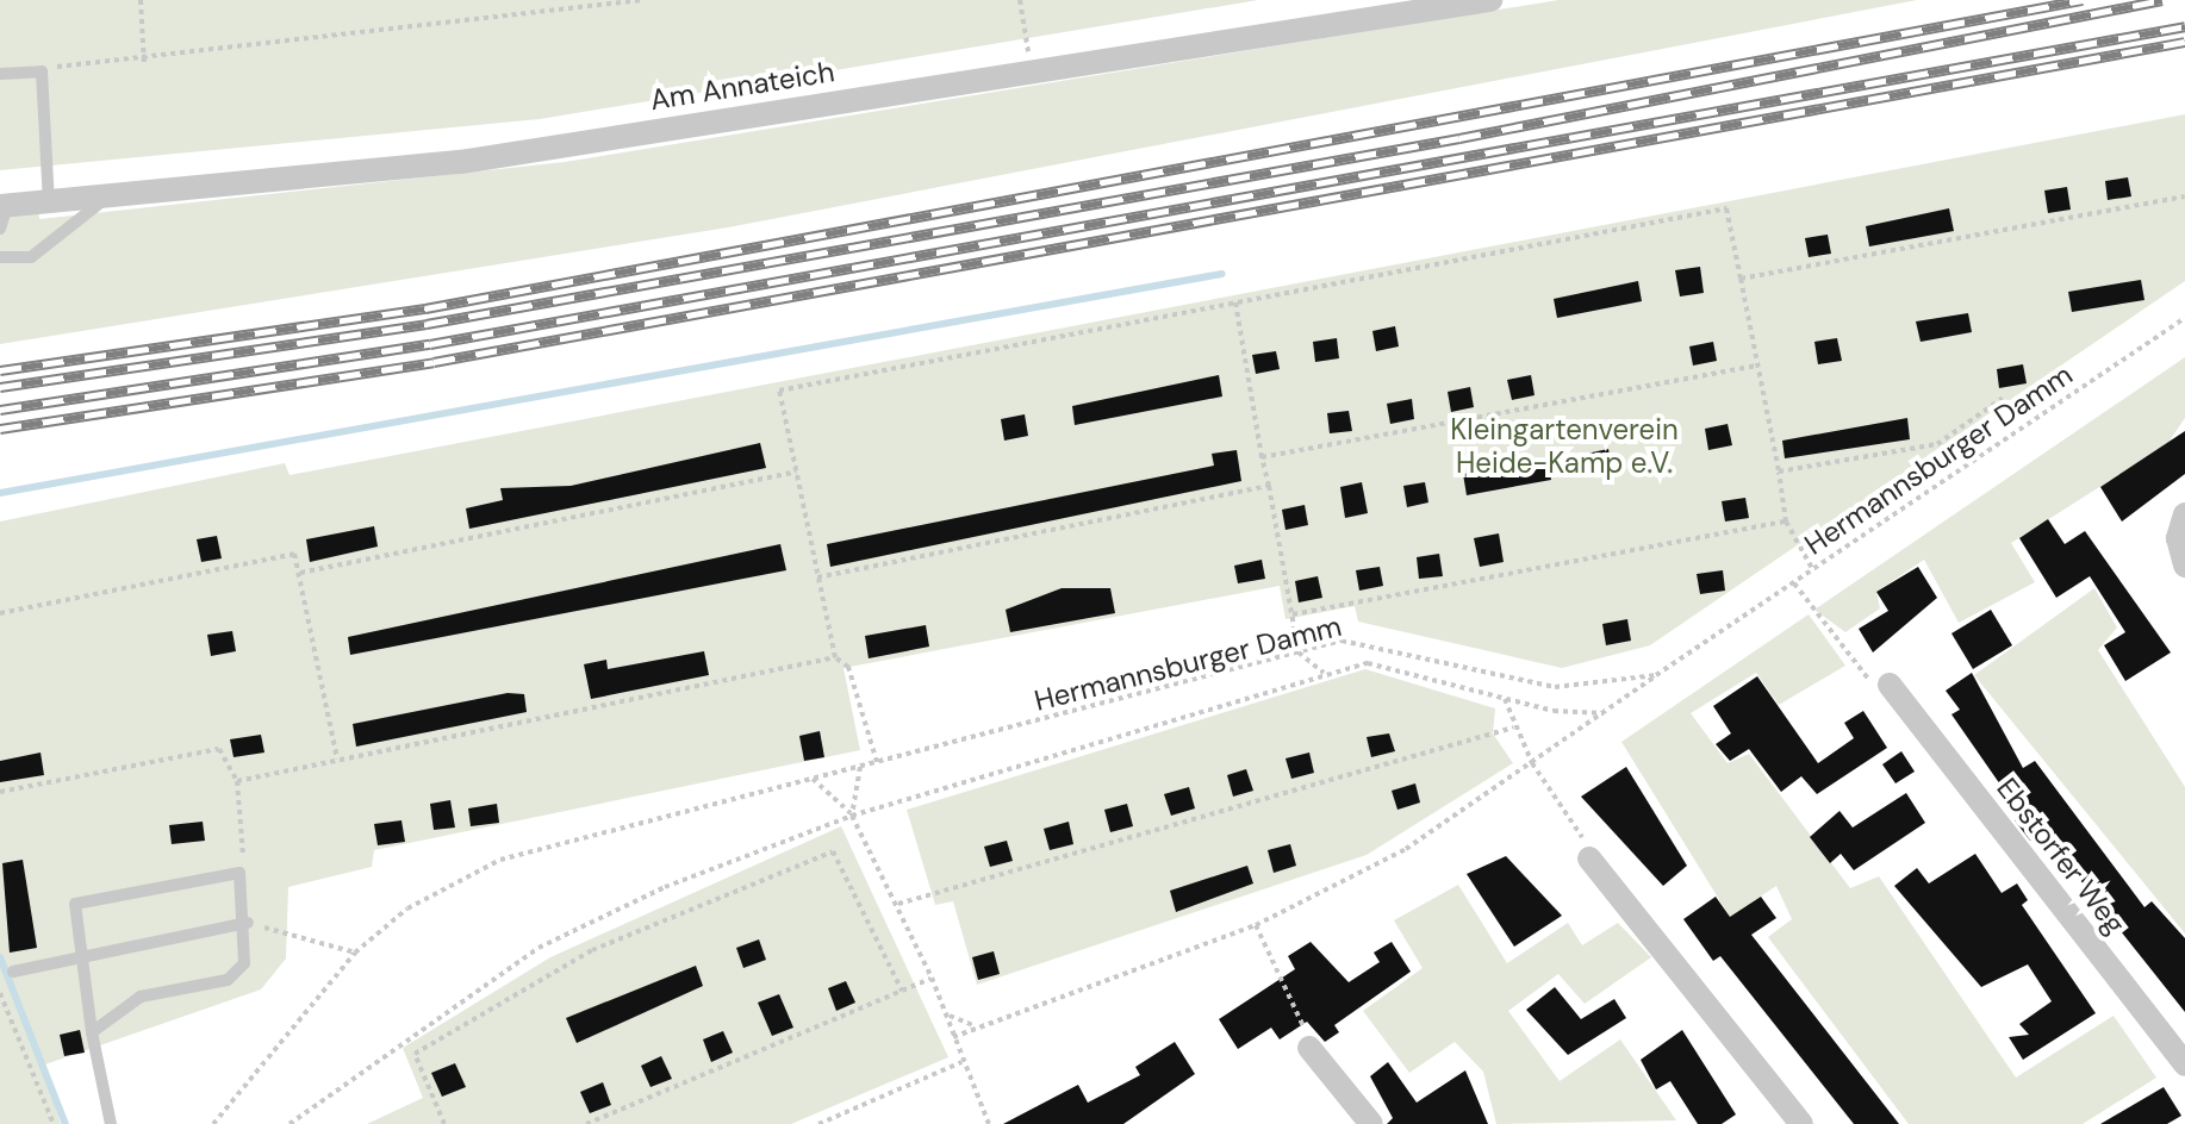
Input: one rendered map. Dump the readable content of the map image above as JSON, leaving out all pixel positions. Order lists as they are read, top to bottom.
{
  "streets": {
    "street": ["Am Annateich", "Ebstorfer Weg"],
    "path": ["Hermannsburger Damm"]
  },
  "parks": ["Kleingartenverein Heide-Kamp e.V."]
}
